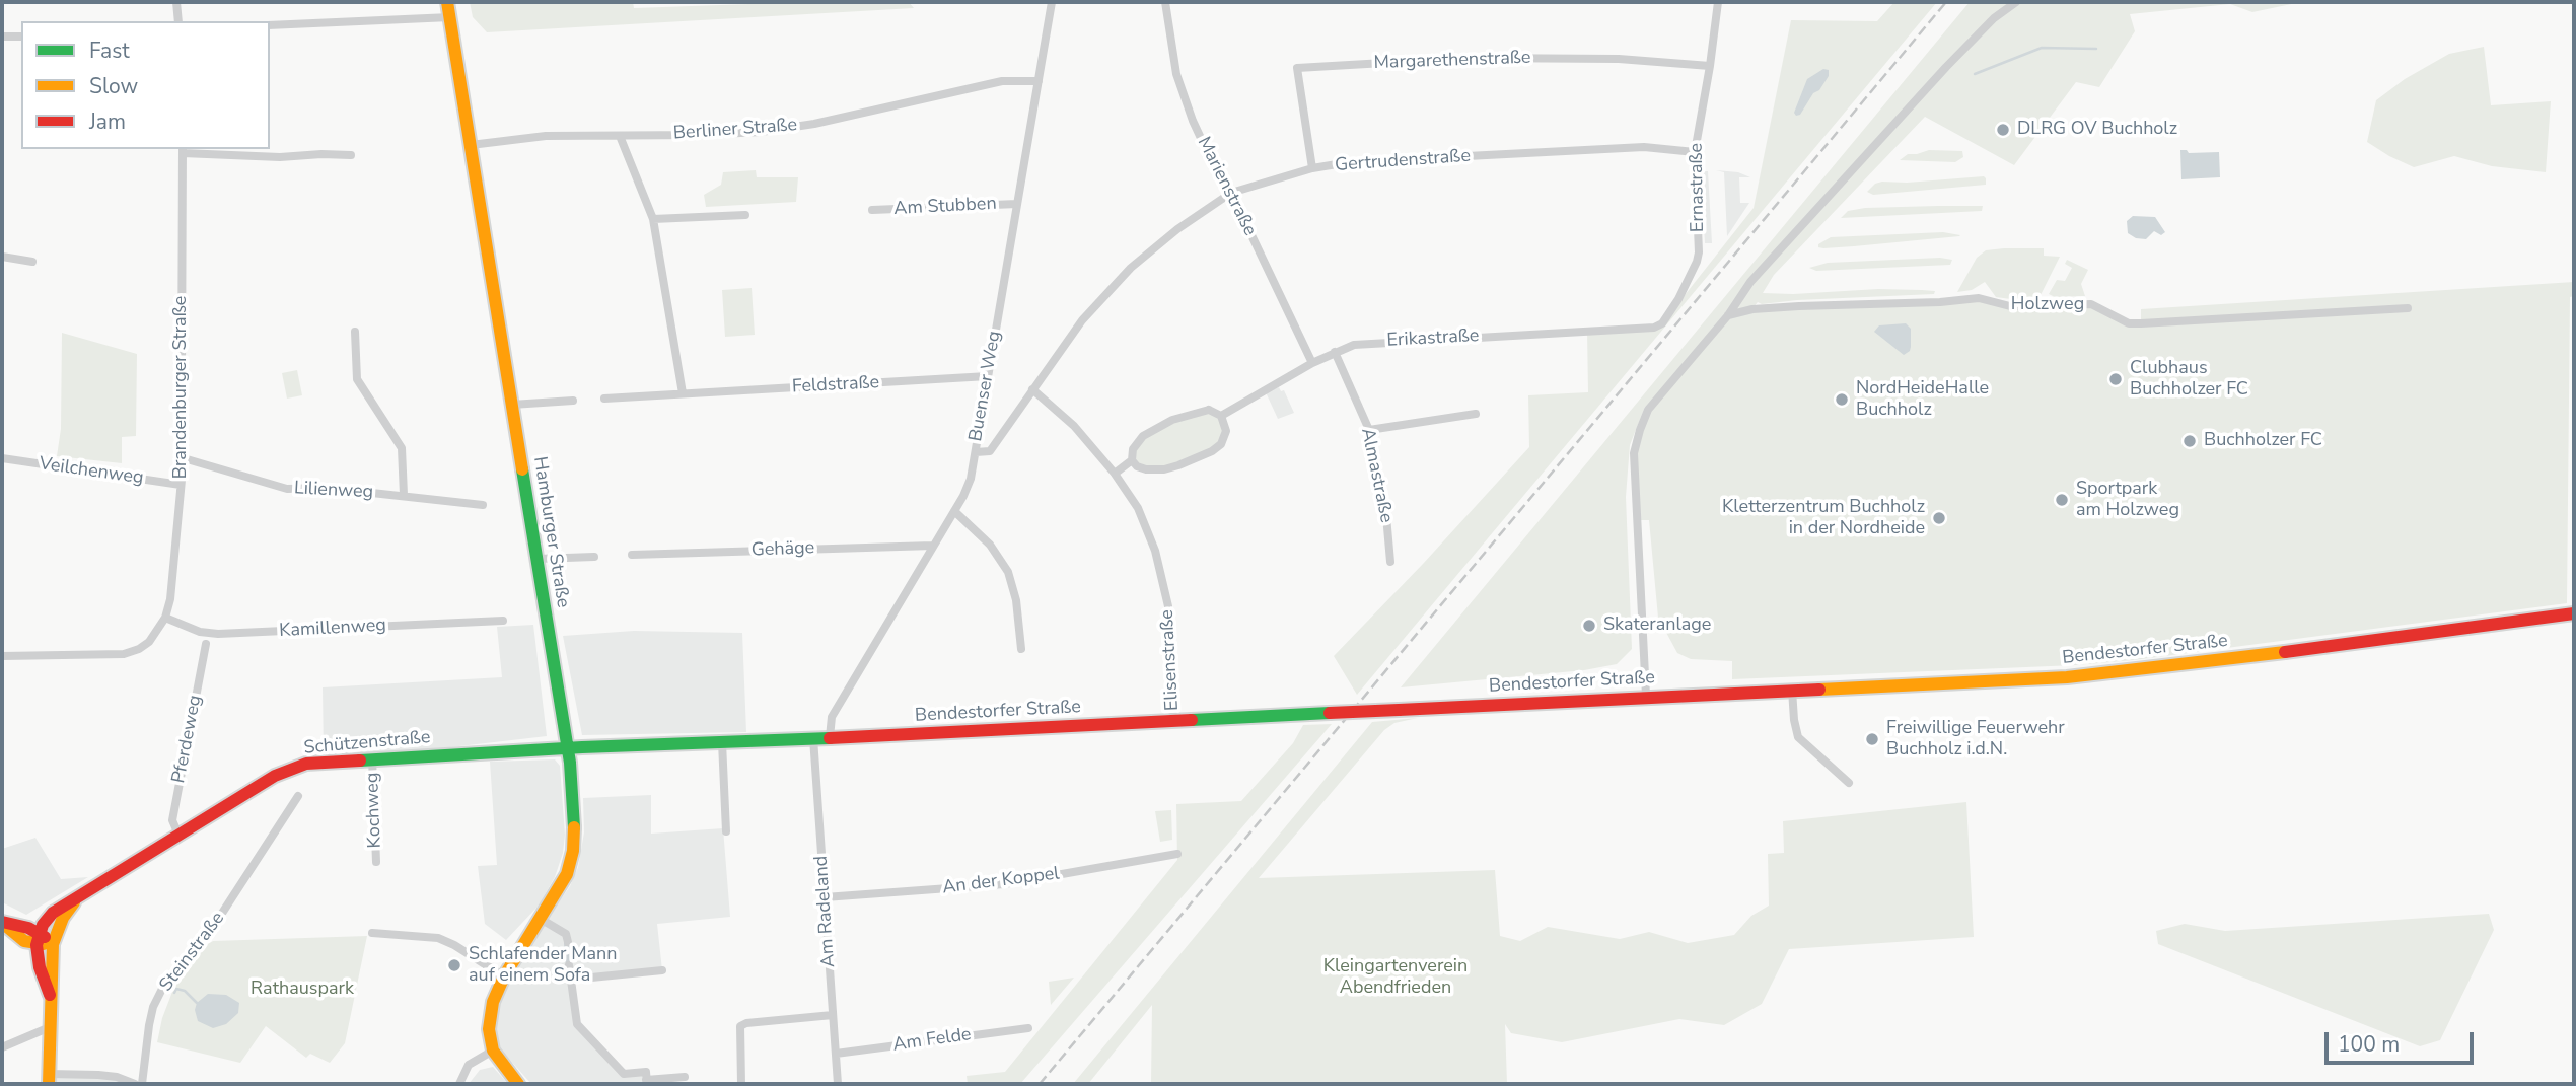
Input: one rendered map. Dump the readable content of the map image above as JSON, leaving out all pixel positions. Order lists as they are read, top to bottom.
{
  "streets": {
    "street": [
      "Margarethenstraße",
      "Berliner Straße",
      "Gertrudenstraße",
      "Marienstraße",
      "Ernastraße",
      "Am Stubben",
      "Holzweg",
      "Erikastraße",
      "Feldstraße",
      "Buenser Weg",
      "Brandenburger Straße",
      "Veilchenweg",
      "Almastraße",
      "Lilienweg",
      "Hamburger Straße",
      "Gehäge",
      "Kamillenweg",
      "Bendestorfer Straße",
      "Elisenstraße",
      "Pferdeweg",
      "Schützenstraße",
      "Kochweg",
      "An der Koppel",
      "Am Radeland",
      "Steinstraße",
      "Am Felde"
    ]
  },
  "crossings": [
    ["Margarethenstraße", "Gertrudenstraße"],
    ["Margarethenstraße", "Ernastraße"],
    ["Berliner Straße", "Buenser Weg"],
    ["Berliner Straße", "Hamburger Straße"],
    ["Gertrudenstraße", "Marienstraße"],
    ["Gertrudenstraße", "Ernastraße"],
    ["Gertrudenstraße", "Buenser Weg"],
    ["Gertrudenstraße", "Elisenstraße"],
    ["Marienstraße", "Erikastraße"],
    ["Ernastraße", "Erikastraße"],
    ["Am Stubben", "Buenser Weg"],
    ["Erikastraße", "Almastraße"],
    ["Feldstraße", "Buenser Weg"],
    ["Buenser Weg", "Gehäge"],
    ["Buenser Weg", "Bendestorfer Straße"],
    ["Brandenburger Straße", "Veilchenweg"],
    ["Brandenburger Straße", "Lilienweg"],
    ["Brandenburger Straße", "Kamillenweg"],
    ["Hamburger Straße", "Bendestorfer Straße"],
    ["Hamburger Straße", "Schützenstraße"],
    ["Bendestorfer Straße", "Elisenstraße"],
    ["Bendestorfer Straße", "Schützenstraße"],
    ["Bendestorfer Straße", "Am Radeland"],
    ["Pferdeweg", "Schützenstraße"],
    ["Schützenstraße", "Kochweg"],
    ["An der Koppel", "Am Radeland"],
    ["Am Radeland", "Am Felde"]
  ],
  "parks": ["Kleingartenverein Abendfrieden", "Rathauspark"],
  "places": [
    "DLRG OV Buchholz",
    "Clubhaus Buchholzer FC",
    "NordHeideHalle Buchholz",
    "Buchholzer FC",
    "Sportpark am Holzweg",
    "Kletterzentrum Buchholz in der Nordheide",
    "Skateranlage",
    "Freiwillige Feuerwehr Buchholz i.d.N.",
    "Schlafender Mann auf einem Sofa"
  ],
  "legend": ["Fast", "Slow", "Jam"],
  "scale_bar": "100 m"
}
